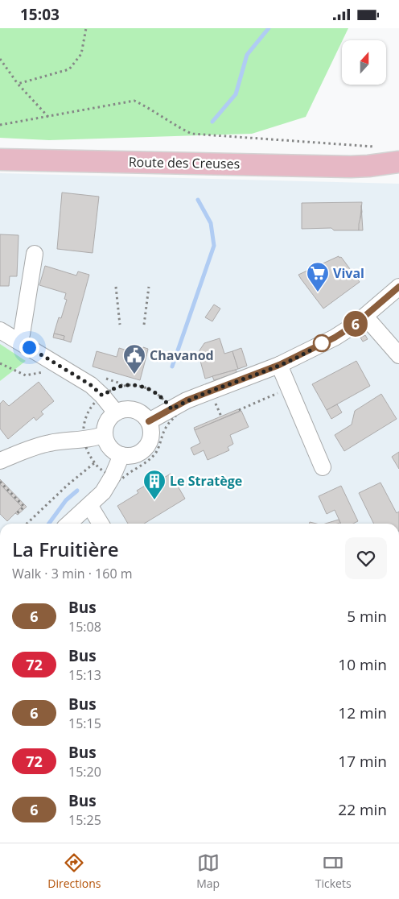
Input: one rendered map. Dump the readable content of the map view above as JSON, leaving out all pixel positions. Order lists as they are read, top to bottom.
{
  "streets": {
    "main road": ["Route des Creuses"]
  },
  "places": {
    "supermarket": ["Vival"],
    "public building": ["Chavanod"],
    "building": ["Le Stratège"]
  },
  "lines": ["bus line 6"],
  "north": "top",
  "page": {
    "status": "15:03",
    "on_map": "6",
    "heading": ["La Fruitière", "Walk · 3 min · 160 m"],
    "list": [
      {
        "mark": "6",
        "name": "Bus",
        "note": "15:08",
        "value": "5 min"
      },
      {
        "mark": "72",
        "name": "Bus",
        "note": "15:13",
        "value": "10 min"
      },
      {
        "mark": "6",
        "name": "Bus",
        "note": "15:15",
        "value": "12 min"
      },
      {
        "mark": "72",
        "name": "Bus",
        "note": "15:20",
        "value": "17 min"
      },
      {
        "mark": "6",
        "name": "Bus",
        "note": "15:25",
        "value": "22 min"
      }
    ],
    "tabs": ["Directions", "Map", "Tickets"]
  }
}
